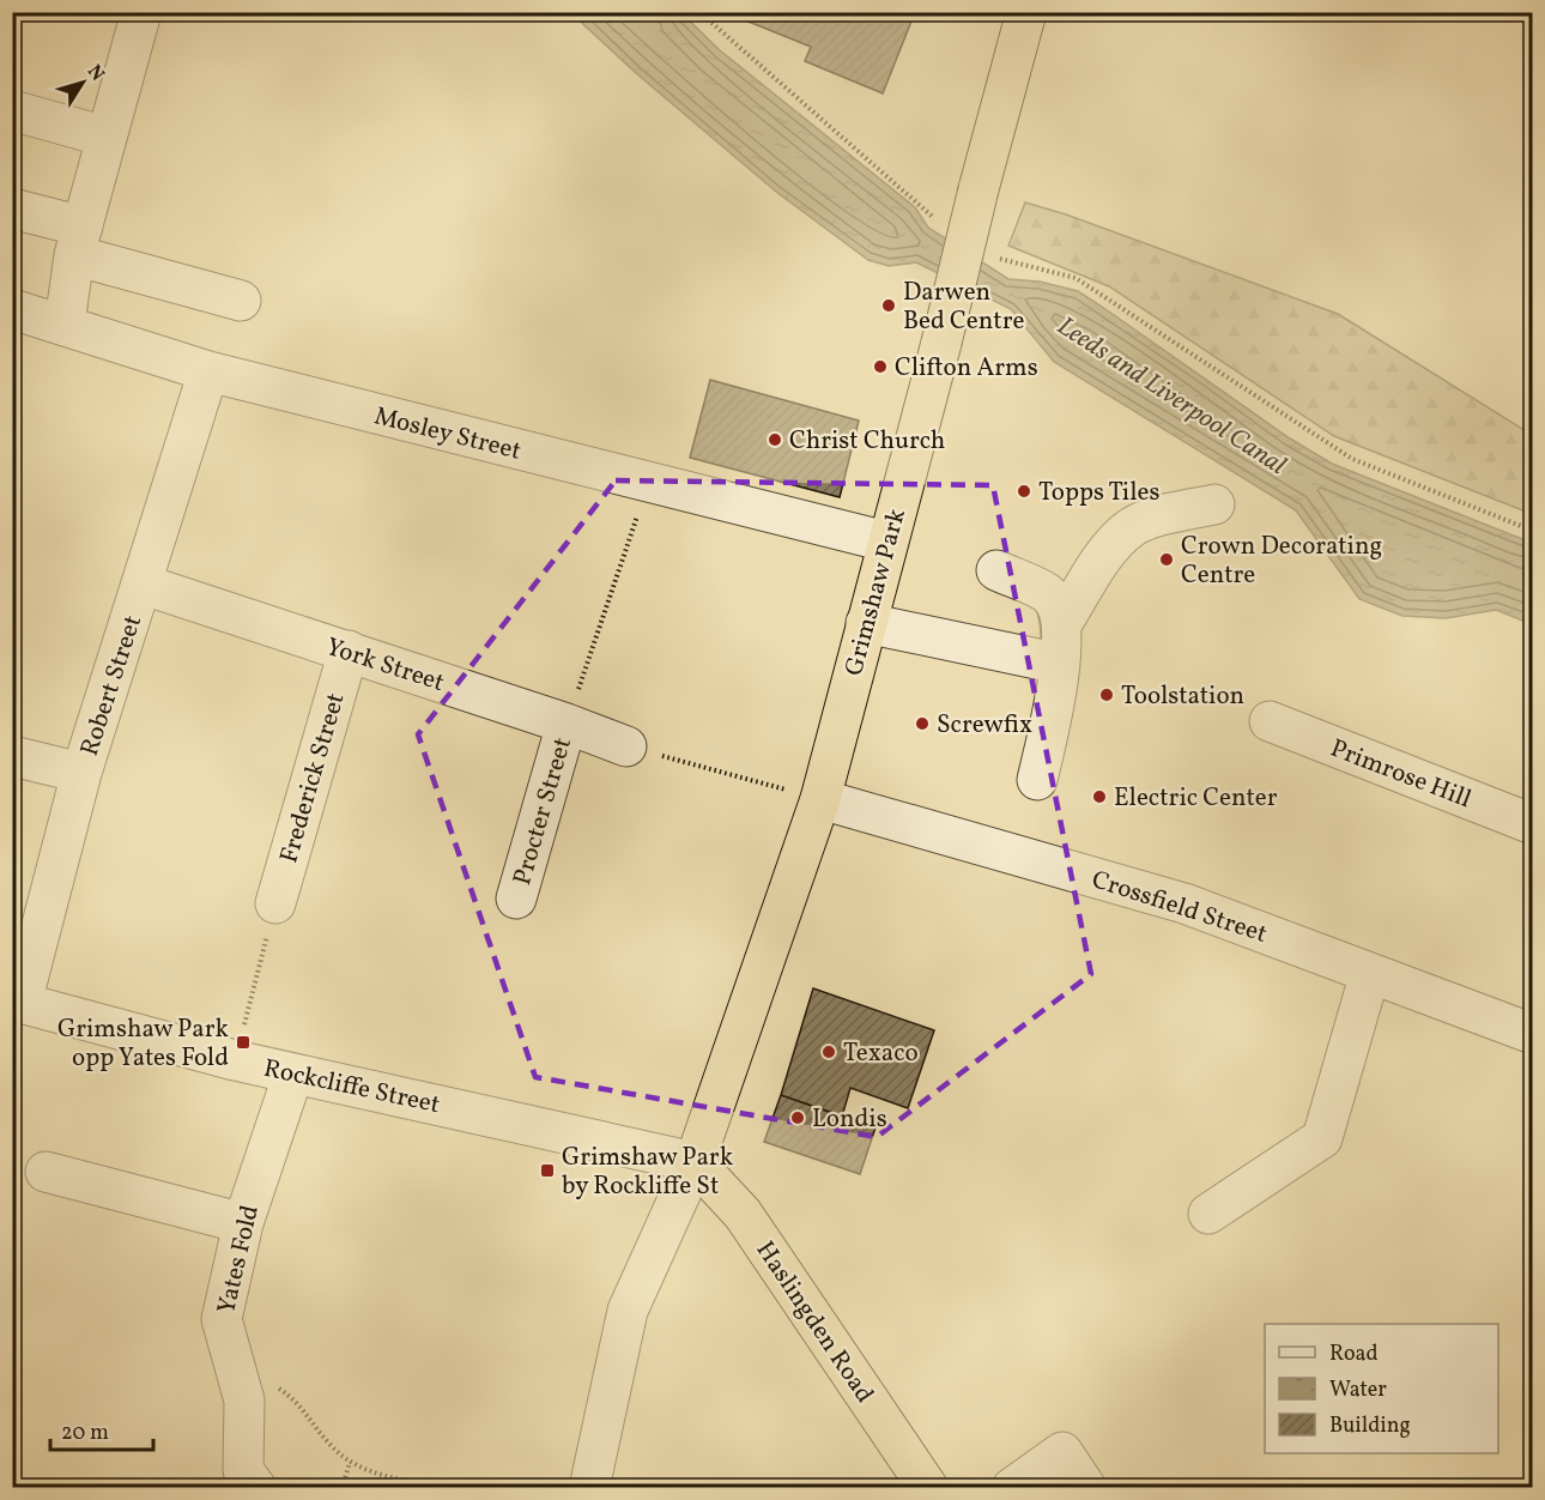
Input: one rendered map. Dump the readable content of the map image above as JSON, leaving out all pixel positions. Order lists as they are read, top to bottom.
{
  "streets": {
    "highway": ["Grimshaw Park", "Haslingden Road"],
    "street": [
      "Mosley Street",
      "York Street",
      "Robert Street",
      "Primrose Hill",
      "Frederick Street",
      "Procter Street",
      "Crossfield Street",
      "Rockcliffe Street",
      "Yates Fold"
    ]
  },
  "crossings": [
    ["Mosley Street", "Grimshaw Park"],
    ["Mosley Street", "Robert Street"],
    ["Grimshaw Park", "Crossfield Street"],
    ["Grimshaw Park", "Rockcliffe Street"],
    ["Grimshaw Park", "Haslingden Road"],
    ["York Street", "Robert Street"],
    ["York Street", "Frederick Street"],
    ["York Street", "Procter Street"],
    ["Robert Street", "Rockcliffe Street"],
    ["Rockcliffe Street", "Yates Fold"],
    ["Rockcliffe Street", "Haslingden Road"]
  ],
  "water": ["Leeds and Liverpool Canal"],
  "places": {
    "other": [
      "Darwen Bed Centre",
      "Clifton Arms",
      "Christ Church",
      "Topps Tiles",
      "Crown Decorating Centre",
      "Toolstation",
      "Screwfix",
      "Electric Center",
      "Texaco",
      "Londis"
    ],
    "transit": ["Grimshaw Park opp Yates Fold", "Grimshaw Park by Rockliffe St"]
  },
  "legend": ["Road", "Water", "Building"],
  "scale_bar": "20 m",
  "north": "top right"
}
